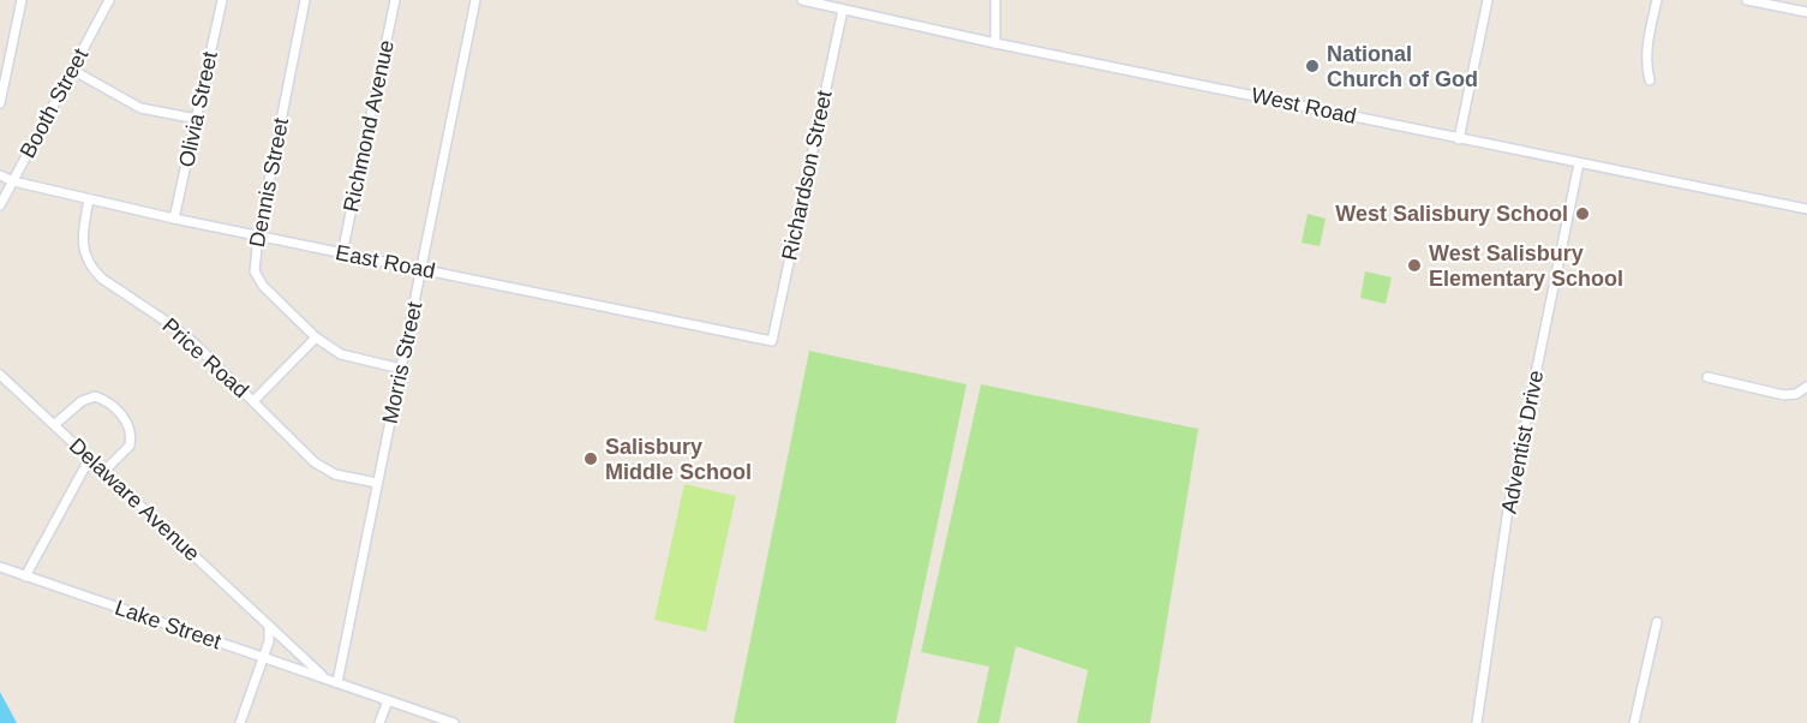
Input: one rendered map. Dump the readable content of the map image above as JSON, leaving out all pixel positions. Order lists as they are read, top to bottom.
{
  "streets": {
    "street": [
      "Booth Street",
      "West Road",
      "Olivia Street",
      "Richmond Avenue",
      "Richardson Street",
      "Dennis Street",
      "East Road",
      "Price Road",
      "Morris Street",
      "Adventist Drive",
      "Delaware Avenue",
      "Lake Street"
    ]
  },
  "crossings": [
    ["Booth Street", "East Road"],
    ["West Road", "Richardson Street"],
    ["West Road", "Adventist Drive"],
    ["Olivia Street", "East Road"],
    ["Richmond Avenue", "East Road"],
    ["Richardson Street", "East Road"],
    ["Dennis Street", "East Road"],
    ["Dennis Street", "Morris Street"],
    ["East Road", "Price Road"],
    ["East Road", "Morris Street"],
    ["Price Road", "Morris Street"],
    ["Morris Street", "Lake Street"],
    ["Delaware Avenue", "Lake Street"]
  ],
  "places": [
    "National Church of God",
    "West Salisbury School",
    "West Salisbury Elementary School",
    "Salisbury Middle School"
  ]
}
